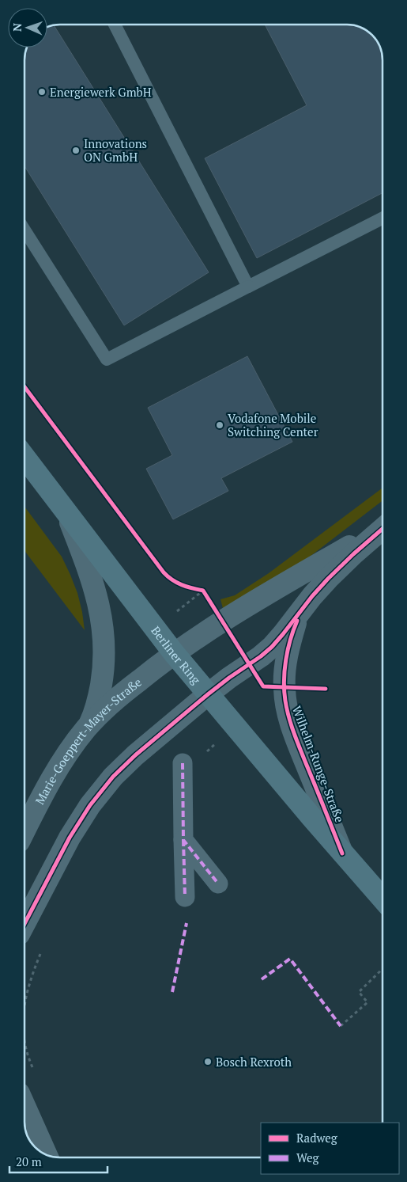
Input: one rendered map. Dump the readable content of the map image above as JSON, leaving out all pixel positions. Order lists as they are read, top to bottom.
{
  "streets": {
    "main road": ["Berliner Ring"],
    "street": ["Marie-Goeppert-Mayer-Straße", "Wilhelm-Runge-Straße"]
  },
  "crossings": [
    ["Berliner Ring", "Marie-Goeppert-Mayer-Straße"],
    ["Berliner Ring", "Wilhelm-Runge-Straße"],
    ["Marie-Goeppert-Mayer-Straße", "Wilhelm-Runge-Straße"]
  ],
  "places": [
    "Energiewerk GmbH",
    "Innovations ON GmbH",
    "Vodafone Mobile Switching Center",
    "Bosch Rexroth"
  ],
  "legend": ["Radweg", "Weg"],
  "scale_bar": "20 m",
  "north": "left"
}
